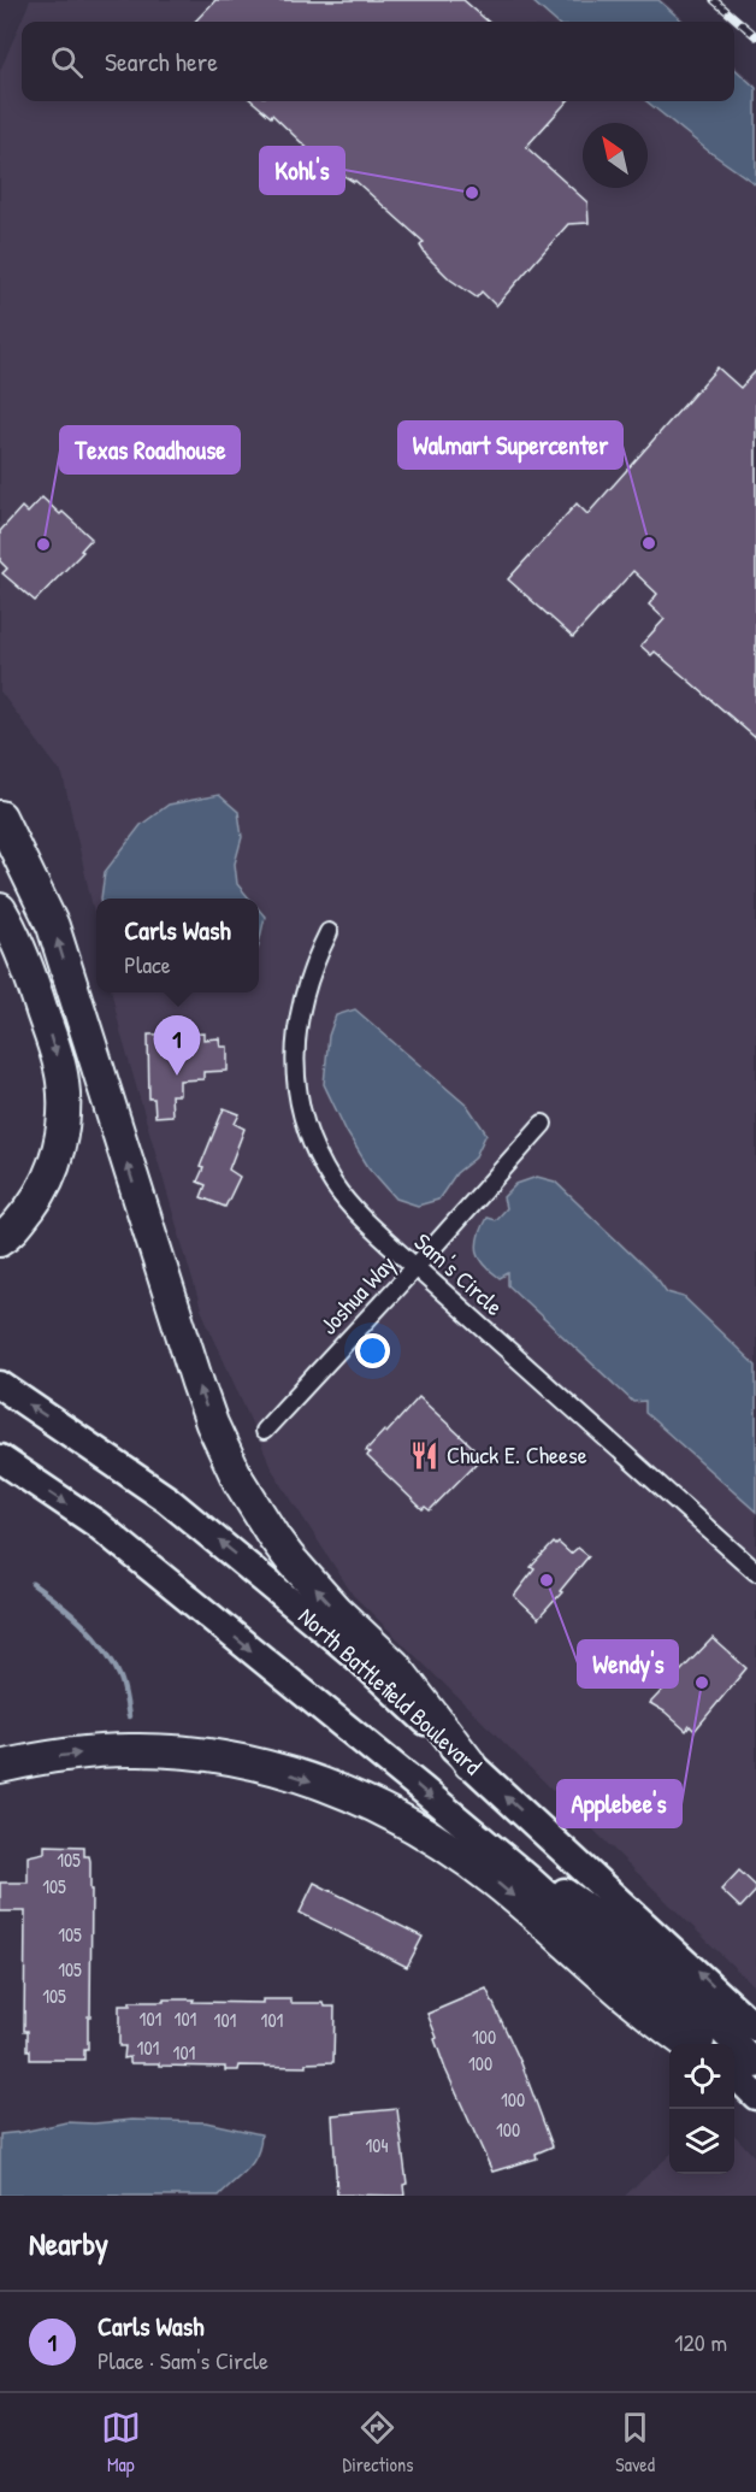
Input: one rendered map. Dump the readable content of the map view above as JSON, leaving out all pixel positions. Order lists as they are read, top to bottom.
{
  "streets": {
    "main road": ["North Battlefield Boulevard"],
    "street": ["Sam's Circle", "Joshua Way"]
  },
  "crossings": [
    ["Sam's Circle", "Joshua Way"]
  ],
  "places": {
    "other": [
      "Kohl's",
      "Walmart Supercenter",
      "Texas Roadhouse",
      "Wendy's",
      "Applebee's"
    ],
    "restaurant": ["Chuck E. Cheese"]
  },
  "house_numbers": [
    "105",
    "105",
    "105",
    "105",
    "105",
    "101",
    "101",
    "101",
    "101",
    "100",
    "101",
    "101",
    "100",
    "100",
    "100",
    "104"
  ],
  "north": "top left",
  "page": {
    "search": "Search here",
    "popup": ["Carls Wash", "Place"],
    "pins": "1",
    "heading": "Nearby",
    "list": [
      {
        "mark": "1",
        "name": "Carls Wash",
        "note": "Place · Sam's Circle",
        "value": "120 m"
      }
    ],
    "nav": ["Map", "Directions", "Saved"]
  }
}
